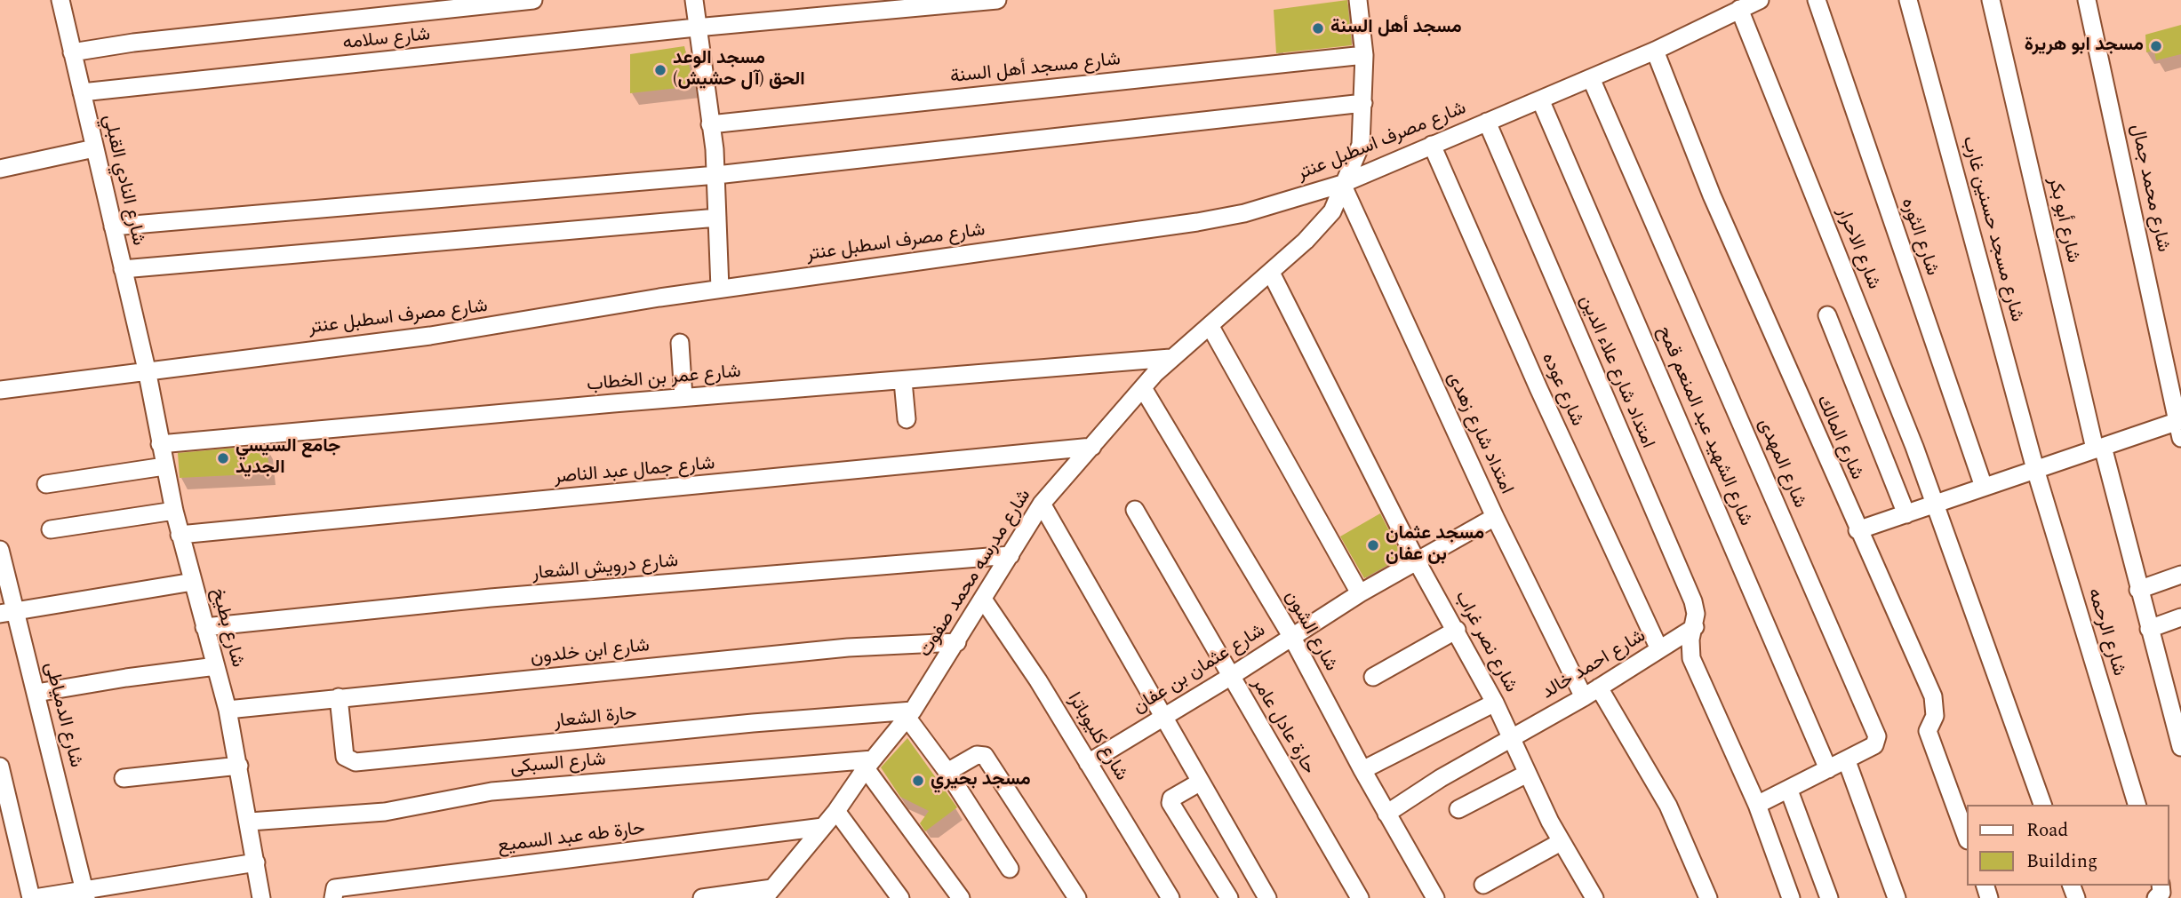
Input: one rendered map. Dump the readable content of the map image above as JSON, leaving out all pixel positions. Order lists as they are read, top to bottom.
{
  "streets": {
    "street": [
      "شارع سلامه",
      "شارع مسجد أهل السنة",
      "شارع مصرف اسطبل عنتر",
      "شارع النادي القبلي",
      "شارع محمد جمال",
      "شارع أبو بكر",
      "شارع مسجد حسنين غارب",
      "شارع الثوره",
      "شارع الاحرار",
      "امتداد شارع علاء الدين",
      "شارع عمر بن الخطاب",
      "شارع عوده",
      "شارع الشهيد عبد المنعم قمح",
      "امتداد شارع زهدى",
      "شارع المالك",
      "شارع المهدى",
      "شارع جمال عبد الناصر",
      "شارع درويش الشعار",
      "شارع مدرسه محمد صفوت",
      "شارع بطيخ",
      "شارع الشون",
      "شارع الرحمه",
      "شارع نصر غراب",
      "شارع ابن خلدون",
      "شارع احمد خالد",
      "شارع عثمان بن عفان",
      "شارع الدمياطى",
      "حارة الشعار",
      "حارة عادل عامر",
      "شارع كليوباترا",
      "شارع السبكى",
      "حارة طه عبد السميع"
    ]
  },
  "crossings": [
    ["شارع سلامه", "شارع النادي القبلي"],
    ["شارع مسجد أهل السنة", "شارع مدرسه محمد صفوت"],
    ["شارع مصرف اسطبل عنتر", "شارع النادي القبلي"],
    ["شارع مصرف اسطبل عنتر", "شارع الاحرار"],
    ["شارع مصرف اسطبل عنتر", "امتداد شارع علاء الدين"],
    ["شارع مصرف اسطبل عنتر", "شارع عوده"],
    ["شارع مصرف اسطبل عنتر", "شارع الشهيد عبد المنعم قمح"],
    ["شارع مصرف اسطبل عنتر", "امتداد شارع زهدى"],
    ["شارع مصرف اسطبل عنتر", "شارع المالك"],
    ["شارع مصرف اسطبل عنتر", "شارع المهدى"],
    ["شارع مصرف اسطبل عنتر", "شارع مدرسه محمد صفوت"],
    ["شارع مصرف اسطبل عنتر", "شارع بطيخ"],
    ["شارع النادي القبلي", "شارع بطيخ"],
    ["شارع مسجد حسنين غارب", "شارع الرحمه"],
    ["امتداد شارع علاء الدين", "شارع المهدى"],
    ["امتداد شارع علاء الدين", "شارع احمد خالد"],
    ["شارع عمر بن الخطاب", "شارع مدرسه محمد صفوت"],
    ["شارع عمر بن الخطاب", "شارع بطيخ"],
    ["شارع عوده", "شارع احمد خالد"],
    ["شارع الشهيد عبد المنعم قمح", "شارع المهدى"],
    ["امتداد شارع زهدى", "شارع مدرسه محمد صفوت"],
    ["امتداد شارع زهدى", "شارع احمد خالد"],
    ["امتداد شارع زهدى", "شارع عثمان بن عفان"],
    ["شارع جمال عبد الناصر", "شارع مدرسه محمد صفوت"],
    ["شارع جمال عبد الناصر", "شارع بطيخ"],
    ["شارع درويش الشعار", "شارع مدرسه محمد صفوت"],
    ["شارع درويش الشعار", "شارع بطيخ"],
    ["شارع مدرسه محمد صفوت", "شارع الشون"],
    ["شارع مدرسه محمد صفوت", "شارع نصر غراب"],
    ["شارع مدرسه محمد صفوت", "شارع ابن خلدون"],
    ["شارع مدرسه محمد صفوت", "حارة الشعار"],
    ["شارع مدرسه محمد صفوت", "شارع كليوباترا"],
    ["شارع مدرسه محمد صفوت", "شارع السبكى"],
    ["شارع مدرسه محمد صفوت", "حارة طه عبد السميع"],
    ["شارع بطيخ", "شارع ابن خلدون"],
    ["شارع بطيخ", "شارع السبكى"],
    ["شارع الشون", "شارع احمد خالد"],
    ["شارع الشون", "شارع عثمان بن عفان"],
    ["شارع نصر غراب", "شارع احمد خالد"],
    ["شارع نصر غراب", "شارع عثمان بن عفان"],
    ["شارع ابن خلدون", "حارة الشعار"],
    ["شارع عثمان بن عفان", "حارة عادل عامر"],
    ["شارع عثمان بن عفان", "شارع كليوباترا"]
  ],
  "places": [
    "مسجد أهل السنة",
    "مسجد ابو هريرة",
    "مسجد الوعد الحق (آل حشيش)",
    "جامع السيسي الجديد",
    "مسجد عثمان بن عفان",
    "مسجد بحيري"
  ],
  "legend": ["Road", "Building"]
}
